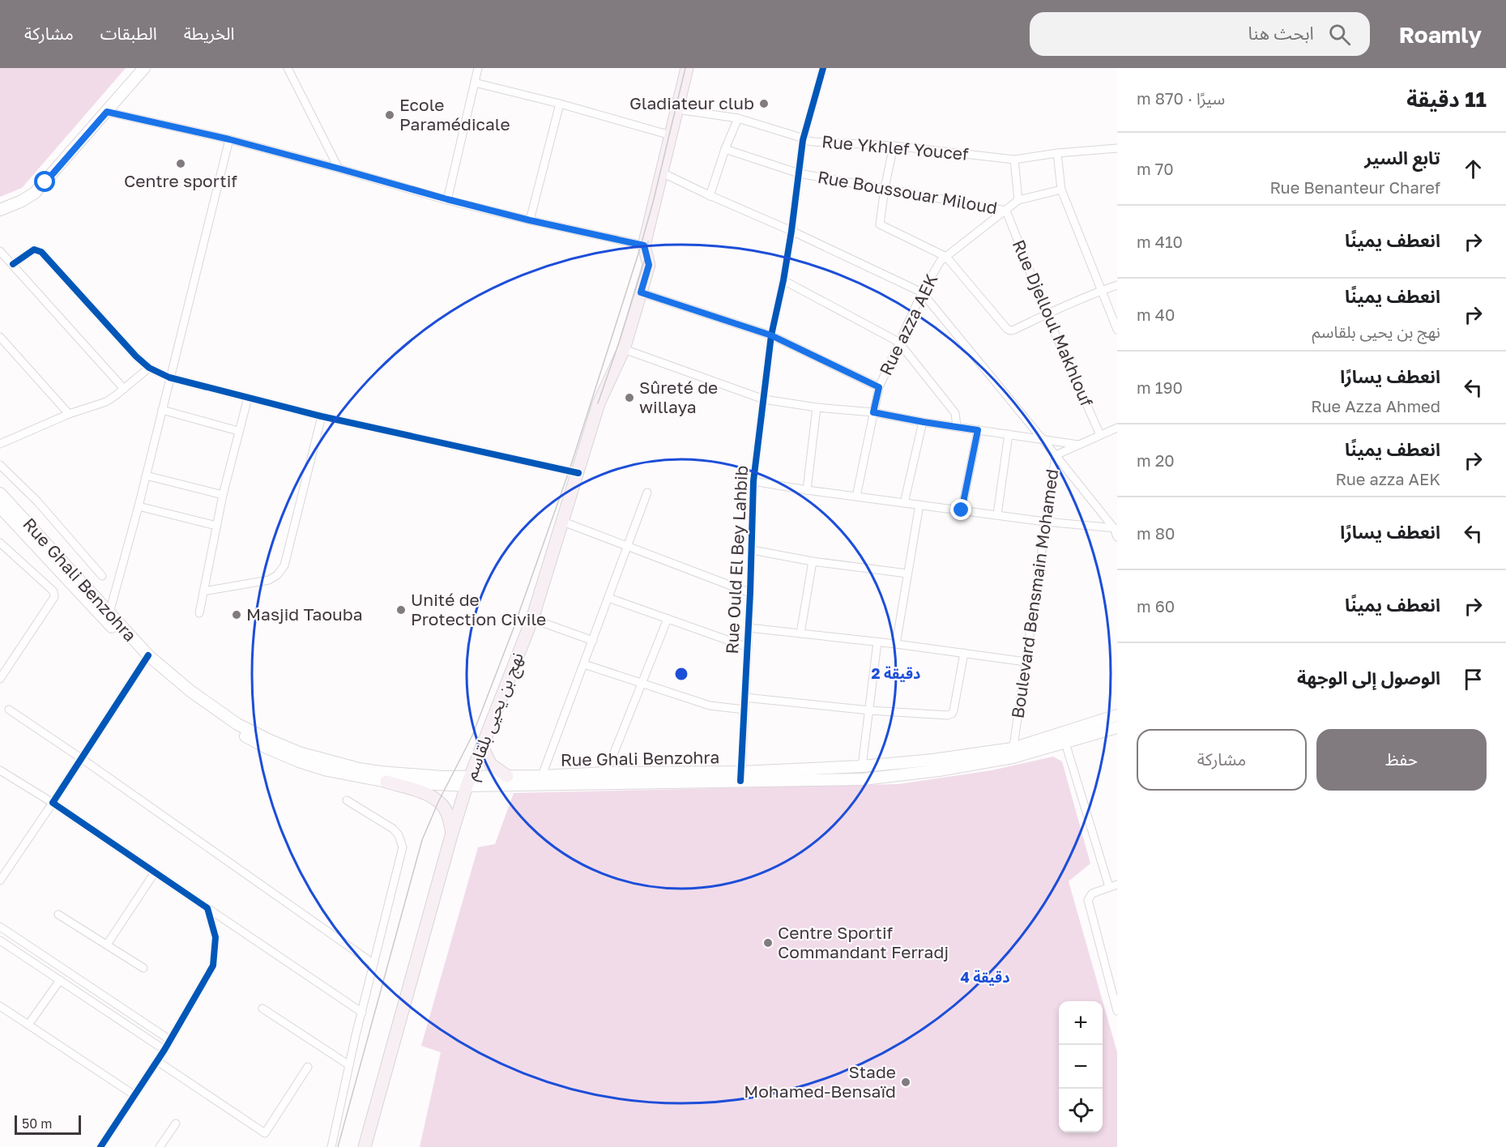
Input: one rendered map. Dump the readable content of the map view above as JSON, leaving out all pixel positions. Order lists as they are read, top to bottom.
{
  "streets": {
    "main road": ["Rue Ghali Benzohra", "نهج بن يحيى بلقاسم"],
    "street": [
      "Rue Ykhlef Youcef",
      "Rue Boussouar Miloud",
      "Rue Djelloul Makhlouf",
      "Rue azza AEK",
      "Rue Ould El Bey Lahbib",
      "Boulevard Bensmain Mohamed"
    ]
  },
  "crossings": [
    ["Rue Ykhlef Youcef", "Rue Ould El Bey Lahbib"],
    ["Rue Boussouar Miloud", "Rue Djelloul Makhlouf"],
    ["Rue Boussouar Miloud", "Rue azza AEK"],
    ["Rue Boussouar Miloud", "Rue Ould El Bey Lahbib"],
    ["Rue Djelloul Makhlouf", "Rue azza AEK"],
    ["Rue Djelloul Makhlouf", "Boulevard Bensmain Mohamed"],
    ["Rue Ould El Bey Lahbib", "Rue Ghali Benzohra"],
    ["Rue Ghali Benzohra", "Boulevard Bensmain Mohamed"],
    ["Rue Ghali Benzohra", "نهج بن يحيى بلقاسم"]
  ],
  "places": [
    "Gladiateur club",
    "Ecole Paramédicale",
    "Centre sportif",
    "Sûreté de willaya",
    "Unité de Protection Civile",
    "Masjid Taouba",
    "Centre Sportif Commandant Ferradj",
    "Stade Mohamed-Bensaïd"
  ],
  "scale_bar": "50 m",
  "page": {
    "header": "Roamly",
    "search": "ابحث هنا",
    "nav": ["الخريطة", "الطبقات", "مشاركة"],
    "heading": ["11 دقيقة", "سيرًا · 870 m"],
    "list": [
      ["تابع السير", "Rue Benanteur Charef", "70 m"],
      ["انعطف يمينًا", "410 m"],
      ["انعطف يمينًا", "نهج بن يحيى بلقاسم", "40 m"],
      ["انعطف يسارًا", "Rue Azza Ahmed", "190 m"],
      ["انعطف يمينًا", "Rue azza AEK", "20 m"],
      ["انعطف يسارًا", "80 m"],
      ["انعطف يمينًا", "60 m"],
      "الوصول إلى الوجهة"
    ],
    "buttons": ["حفظ", "مشاركة"],
    "map_buttons": ["+", "−"],
    "scale": "50 m"
  },
  "rings": ["2 دقيقة", "4 دقيقة"]
}
